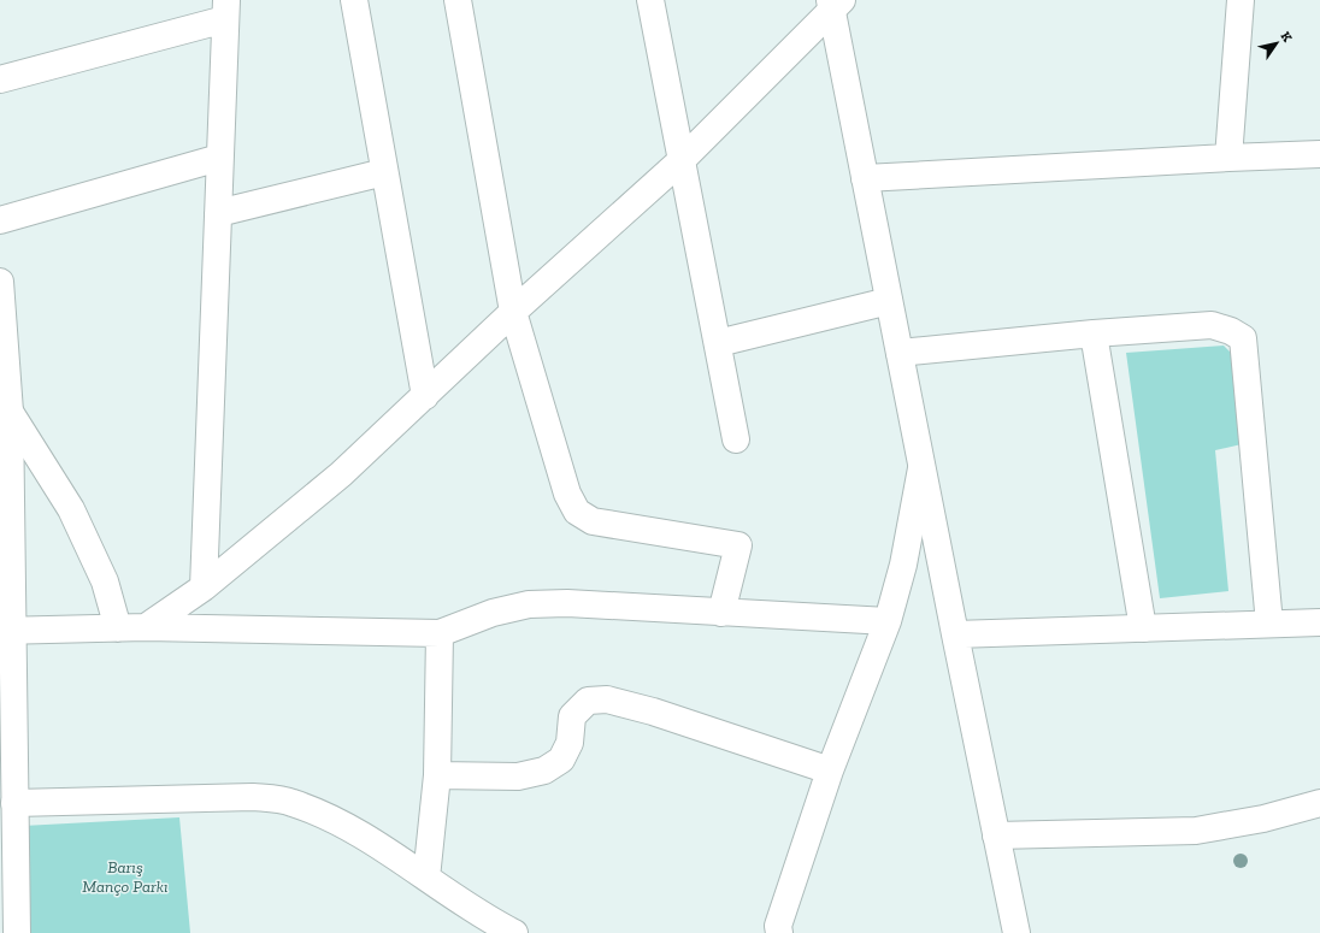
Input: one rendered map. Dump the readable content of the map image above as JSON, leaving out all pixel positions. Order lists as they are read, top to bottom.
{
  "parks": ["Barış Manço Parkı"],
  "north": "top right"
}
